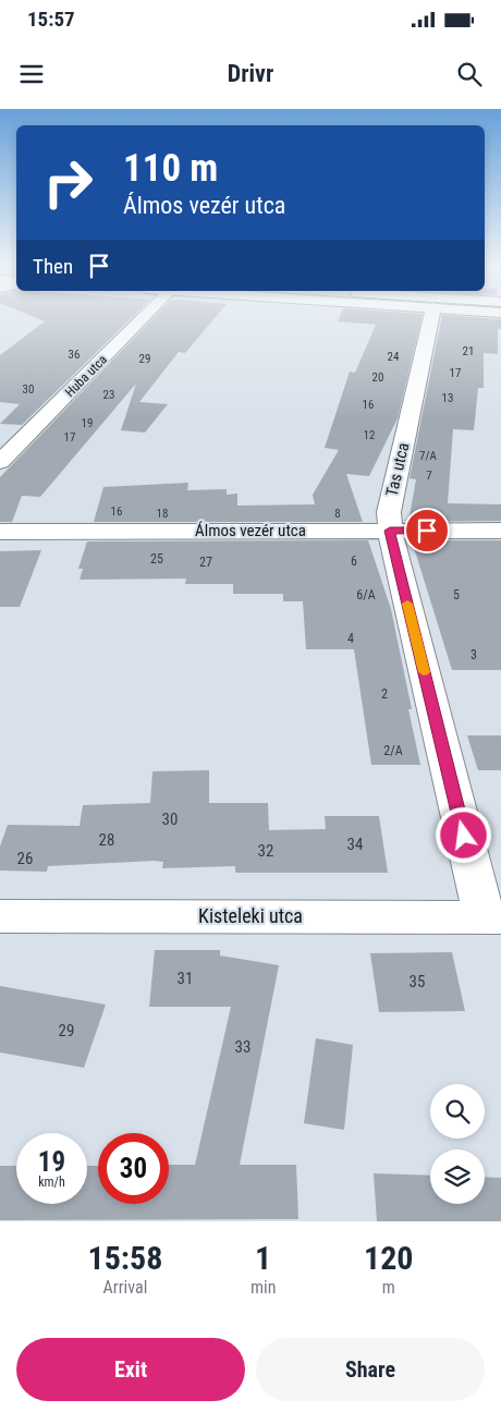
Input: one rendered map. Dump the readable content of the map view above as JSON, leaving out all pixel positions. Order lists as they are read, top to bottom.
{
  "streets": {
    "street": [
      "Huba utca",
      "Tas utca",
      "Álmos vezér utca",
      "Kisteleki utca"
    ]
  },
  "crossings": [
    ["Tas utca", "Álmos vezér utca"],
    ["Tas utca", "Kisteleki utca"]
  ],
  "house_numbers": [
    "21",
    "36",
    "24",
    "29",
    "17",
    "20",
    "30",
    "23",
    "13",
    "16",
    "19",
    "12",
    "17",
    "7/A",
    "7",
    "16",
    "18",
    "8",
    "25",
    "6",
    "27",
    "6/A",
    "5",
    "4",
    "3",
    "2",
    "2/A",
    "30",
    "28",
    "34",
    "32",
    "26",
    "31",
    "35",
    "29",
    "33"
  ],
  "page": {
    "status": "15:57",
    "header": "Drivr",
    "turn": ["110 m", "Álmos vezér utca"],
    "then": "Then",
    "speed": "19 km/h",
    "limit": "30",
    "eta": [
      "15:58",
      "Arrival",
      "1",
      "min",
      "120",
      "m"
    ],
    "buttons": ["Exit", "Share"]
  }
}
